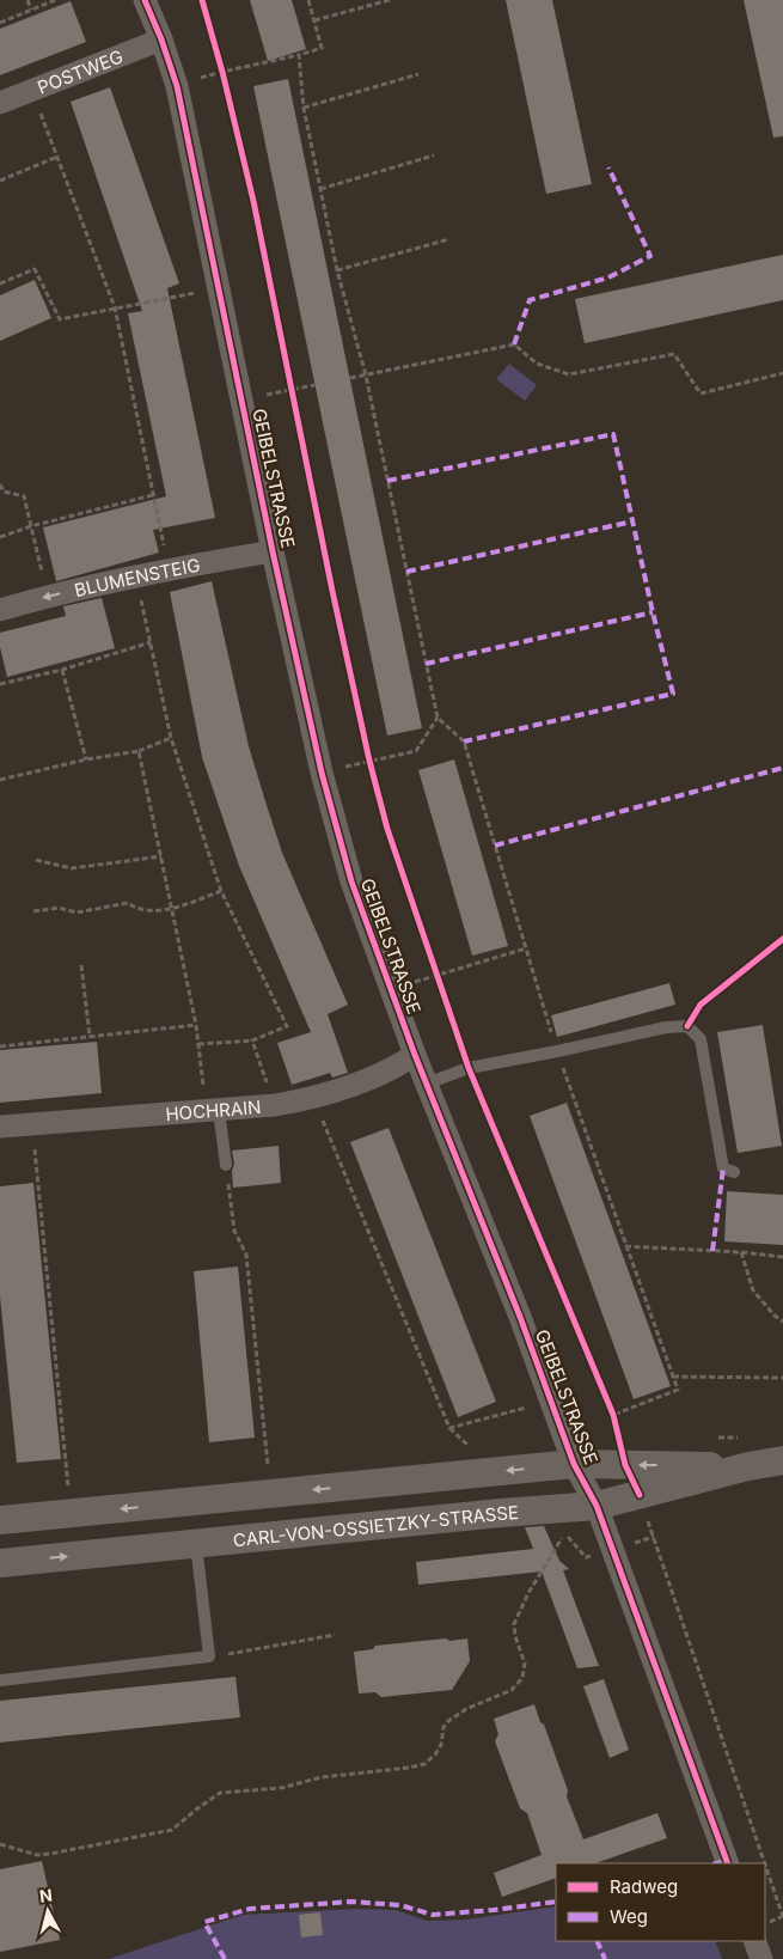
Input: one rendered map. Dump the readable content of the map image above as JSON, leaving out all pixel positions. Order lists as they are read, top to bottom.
{
  "streets": {
    "street": [
      "POSTWEG",
      "GEIBELSTRASSE",
      "BLUMENSTEIG",
      "HOCHRAIN",
      "CARL-VON-OSSIETZKY-STRASSE"
    ]
  },
  "crossings": [
    ["POSTWEG", "GEIBELSTRASSE"],
    ["GEIBELSTRASSE", "BLUMENSTEIG"],
    ["GEIBELSTRASSE", "HOCHRAIN"],
    ["GEIBELSTRASSE", "CARL-VON-OSSIETZKY-STRASSE"]
  ],
  "legend": ["Radweg", "Weg"],
  "north": "top"
}
